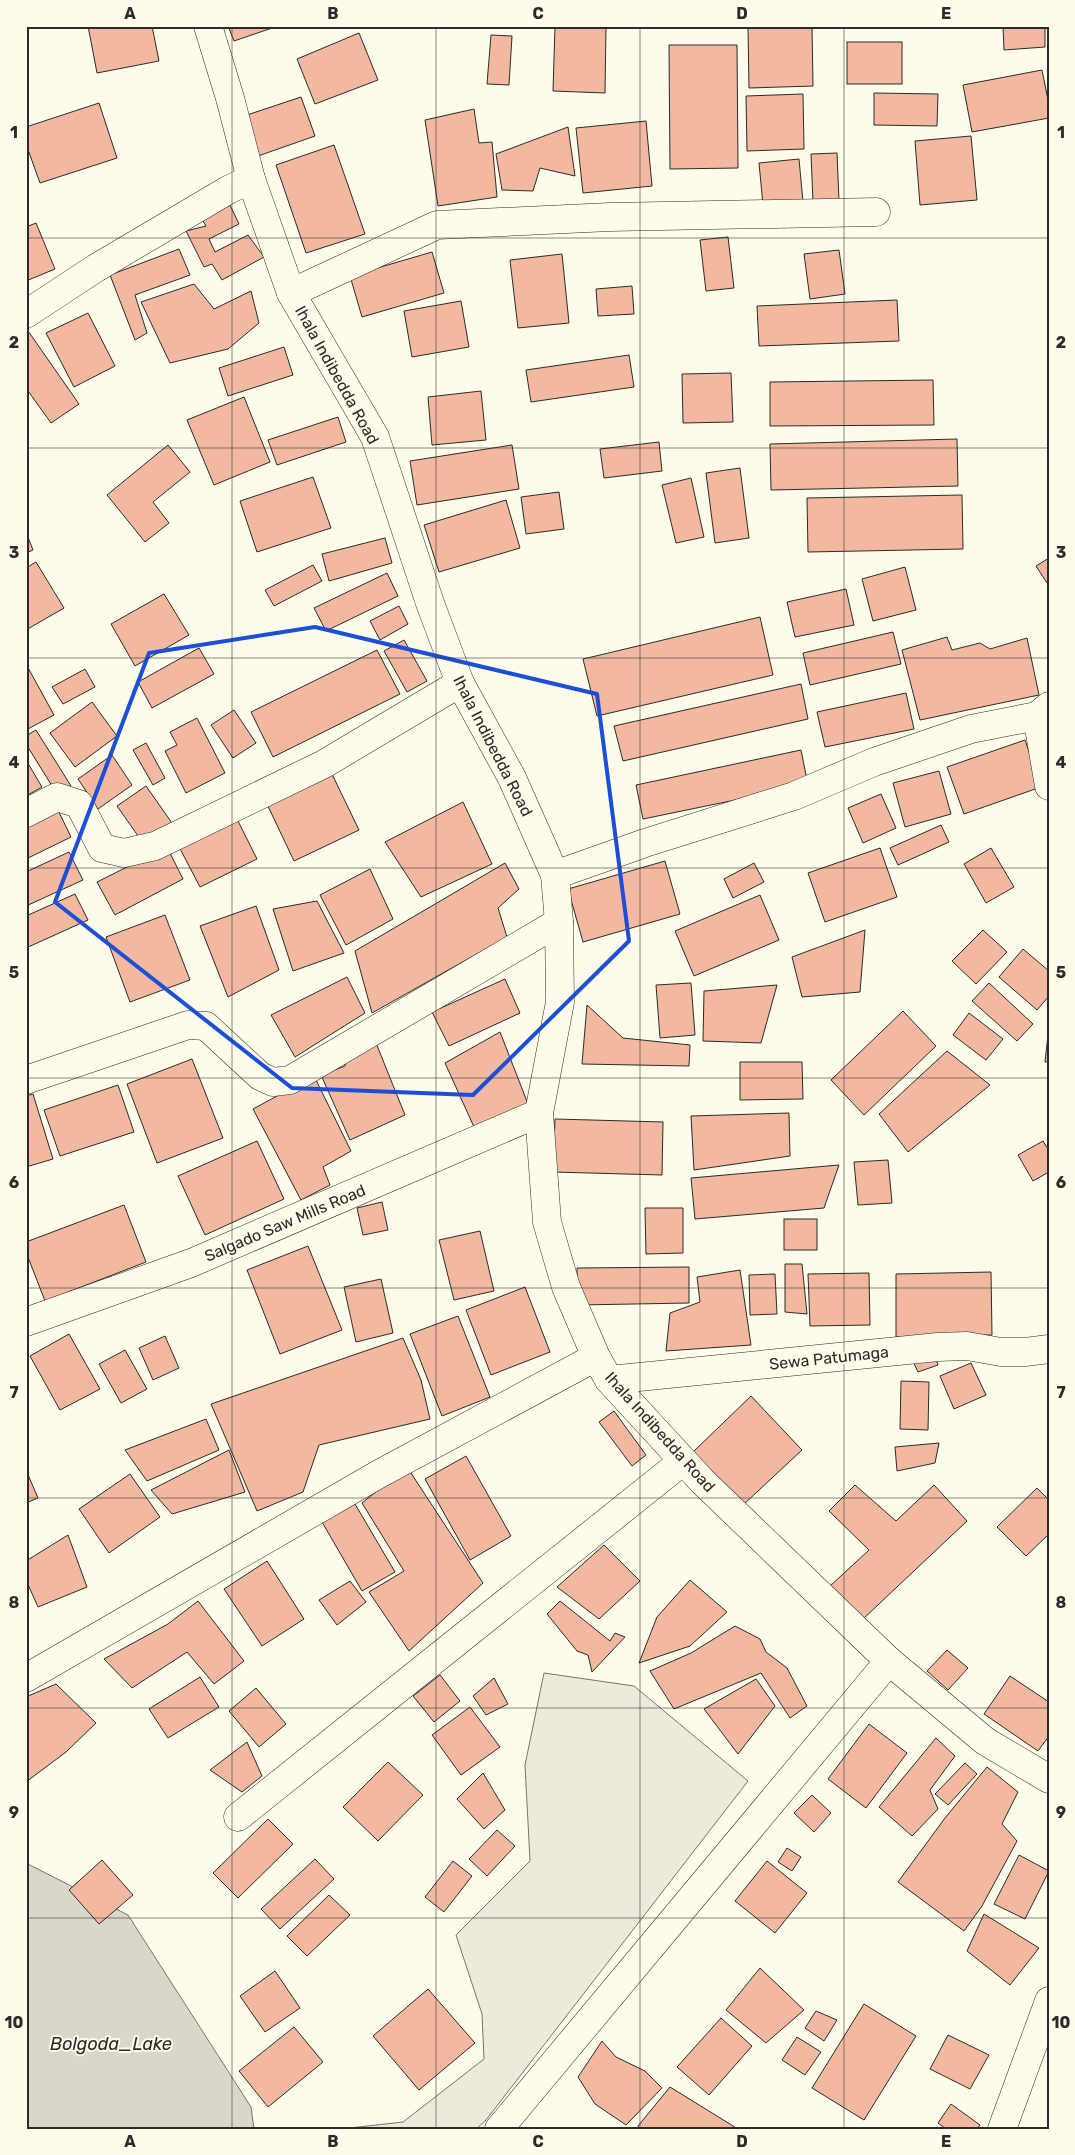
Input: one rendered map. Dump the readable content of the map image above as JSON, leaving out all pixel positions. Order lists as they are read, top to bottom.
{
  "streets": {
    "street": ["Ihala Indibedda Road", "Salgado Saw Mills Road", "Sewa Patumaga"]
  },
  "crossings": [
    ["Ihala Indibedda Road", "Salgado Saw Mills Road"],
    ["Ihala Indibedda Road", "Sewa Patumaga"]
  ],
  "water": ["Bolgoda_Lake"],
  "grid": {
    "columns": [
      "A",
      "B",
      "C",
      "D",
      "E"
    ],
    "rows": [
      "1",
      "2",
      "3",
      "4",
      "5",
      "6",
      "7",
      "8",
      "9",
      "10"
    ]
  }
}
